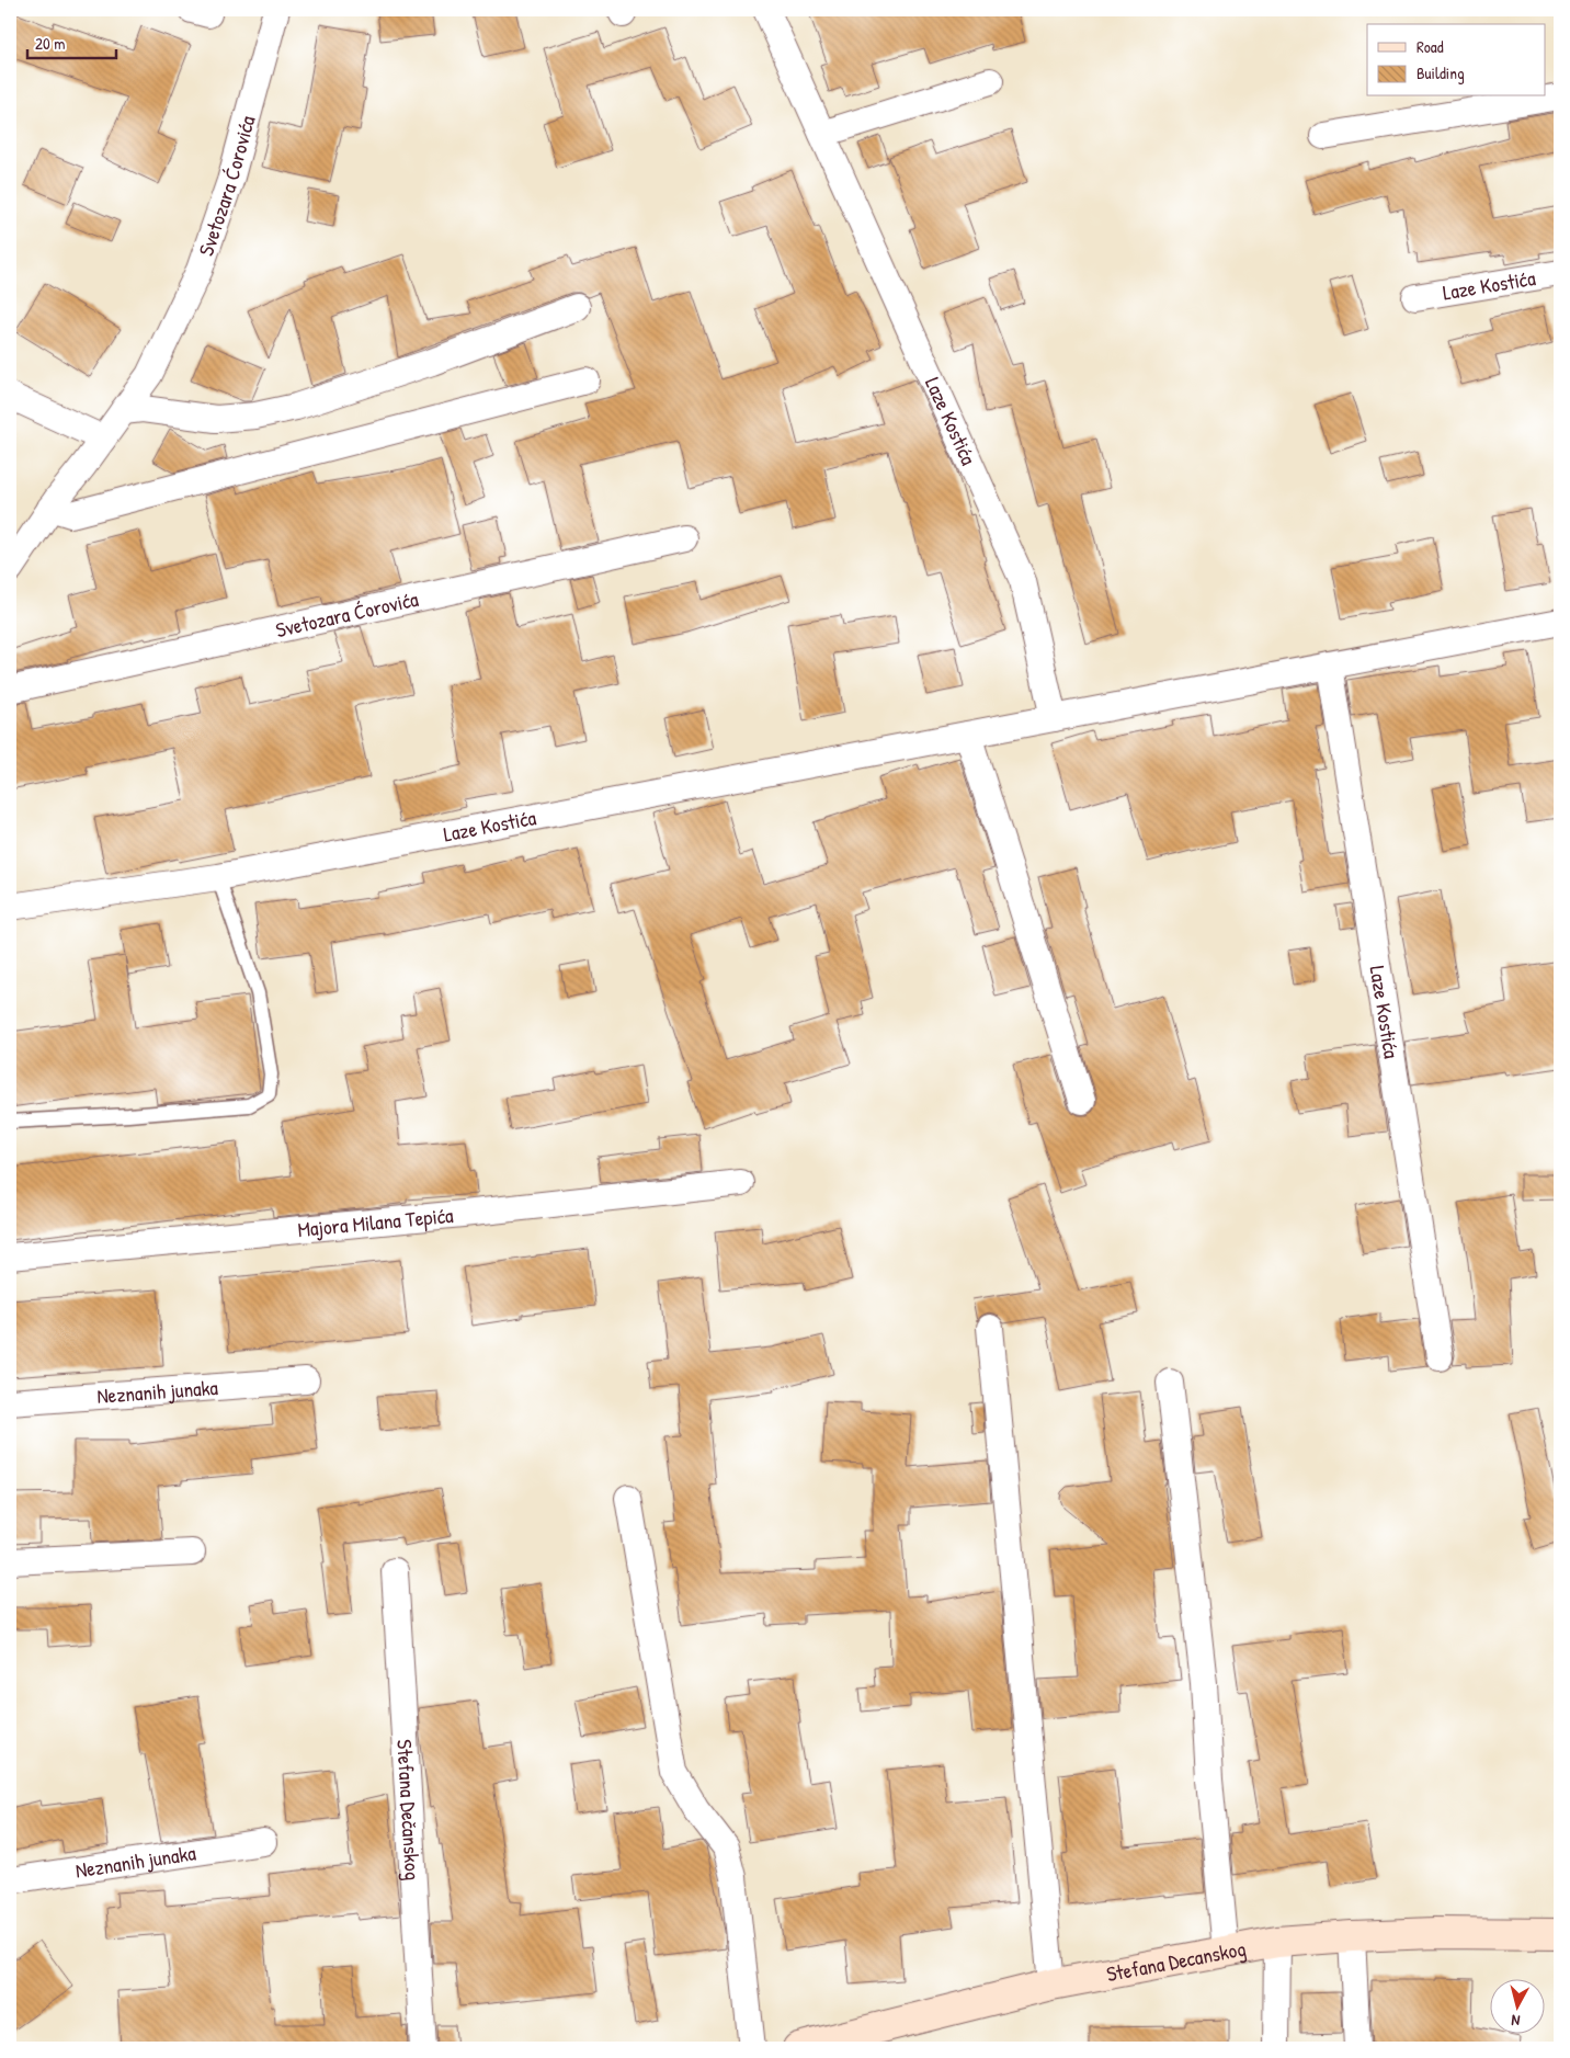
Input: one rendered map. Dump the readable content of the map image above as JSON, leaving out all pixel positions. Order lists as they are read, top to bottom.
{
  "streets": {
    "main road": ["Stefana Decanskog"],
    "street": [
      "Svetozara Ćorovića",
      "Laze Kostića",
      "Majora Milana Tepića",
      "Neznanih junaka",
      "Stefana Dečanskog"
    ]
  },
  "legend": ["Road", "Building"],
  "scale_bar": "20 m",
  "north": "bottom"
}
